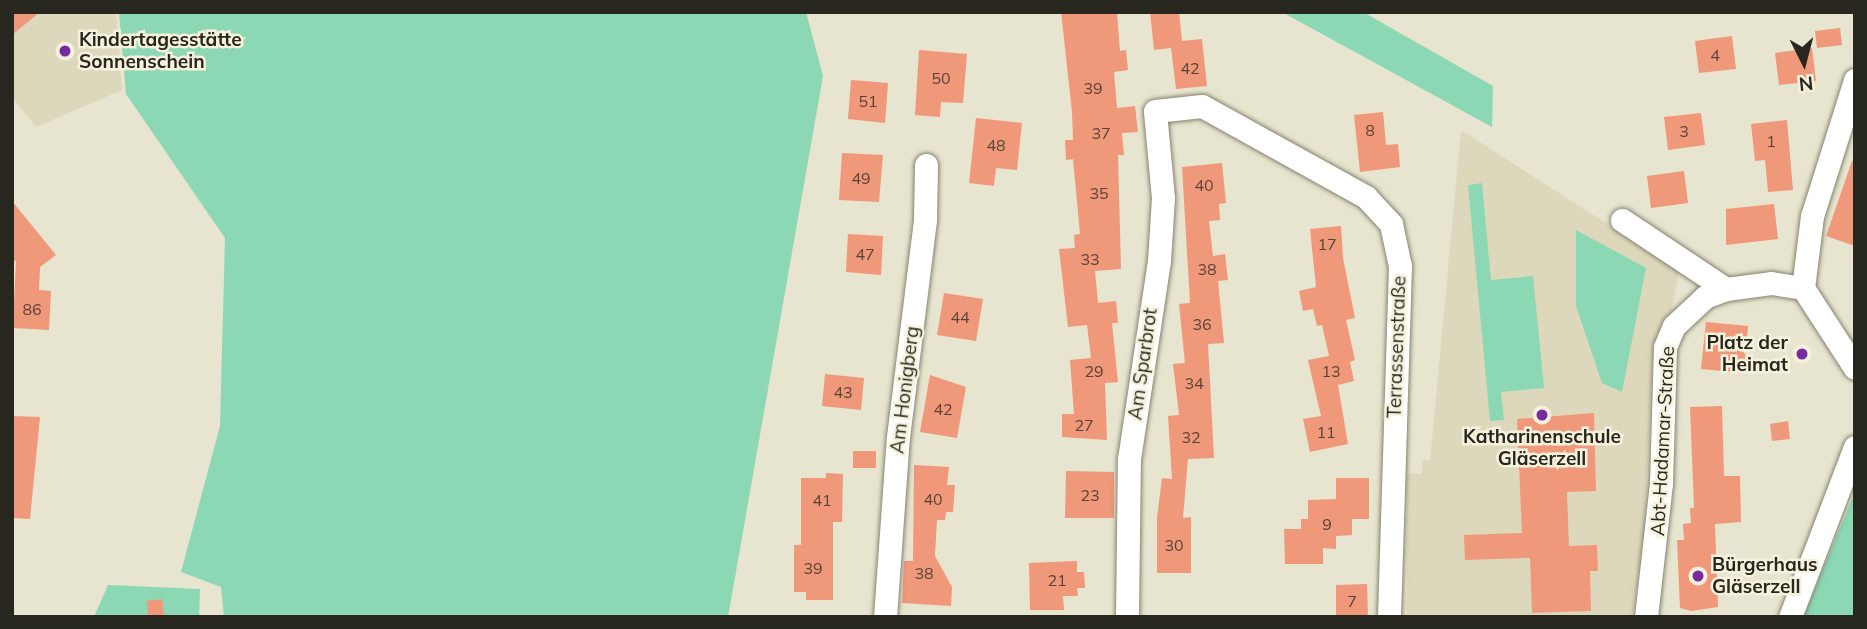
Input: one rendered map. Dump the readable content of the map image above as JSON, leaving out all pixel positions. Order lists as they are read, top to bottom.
{
  "streets": {
    "street": [
      "Terrassenstraße",
      "Am Sparbrot",
      "Am Honigberg",
      "Abt-Hadamar-Straße"
    ]
  },
  "crossings": [
    ["Terrassenstraße", "Am Sparbrot"]
  ],
  "places": [
    "Kindertagesstätte Sonnenschein",
    "Platz der Heimat",
    "Katharinenschule Gläserzell",
    "Bürgerhaus Gläserzell"
  ],
  "house_numbers": [
    "4",
    "42",
    "50",
    "39",
    "51",
    "8",
    "3",
    "37",
    "1",
    "48",
    "49",
    "40",
    "35",
    "17",
    "47",
    "33",
    "38",
    "86",
    "44",
    "36",
    "29",
    "13",
    "34",
    "43",
    "42",
    "27",
    "11",
    "32",
    "23",
    "40",
    "41",
    "9",
    "30",
    "39",
    "38",
    "21",
    "7"
  ],
  "north": "bottom"
}
